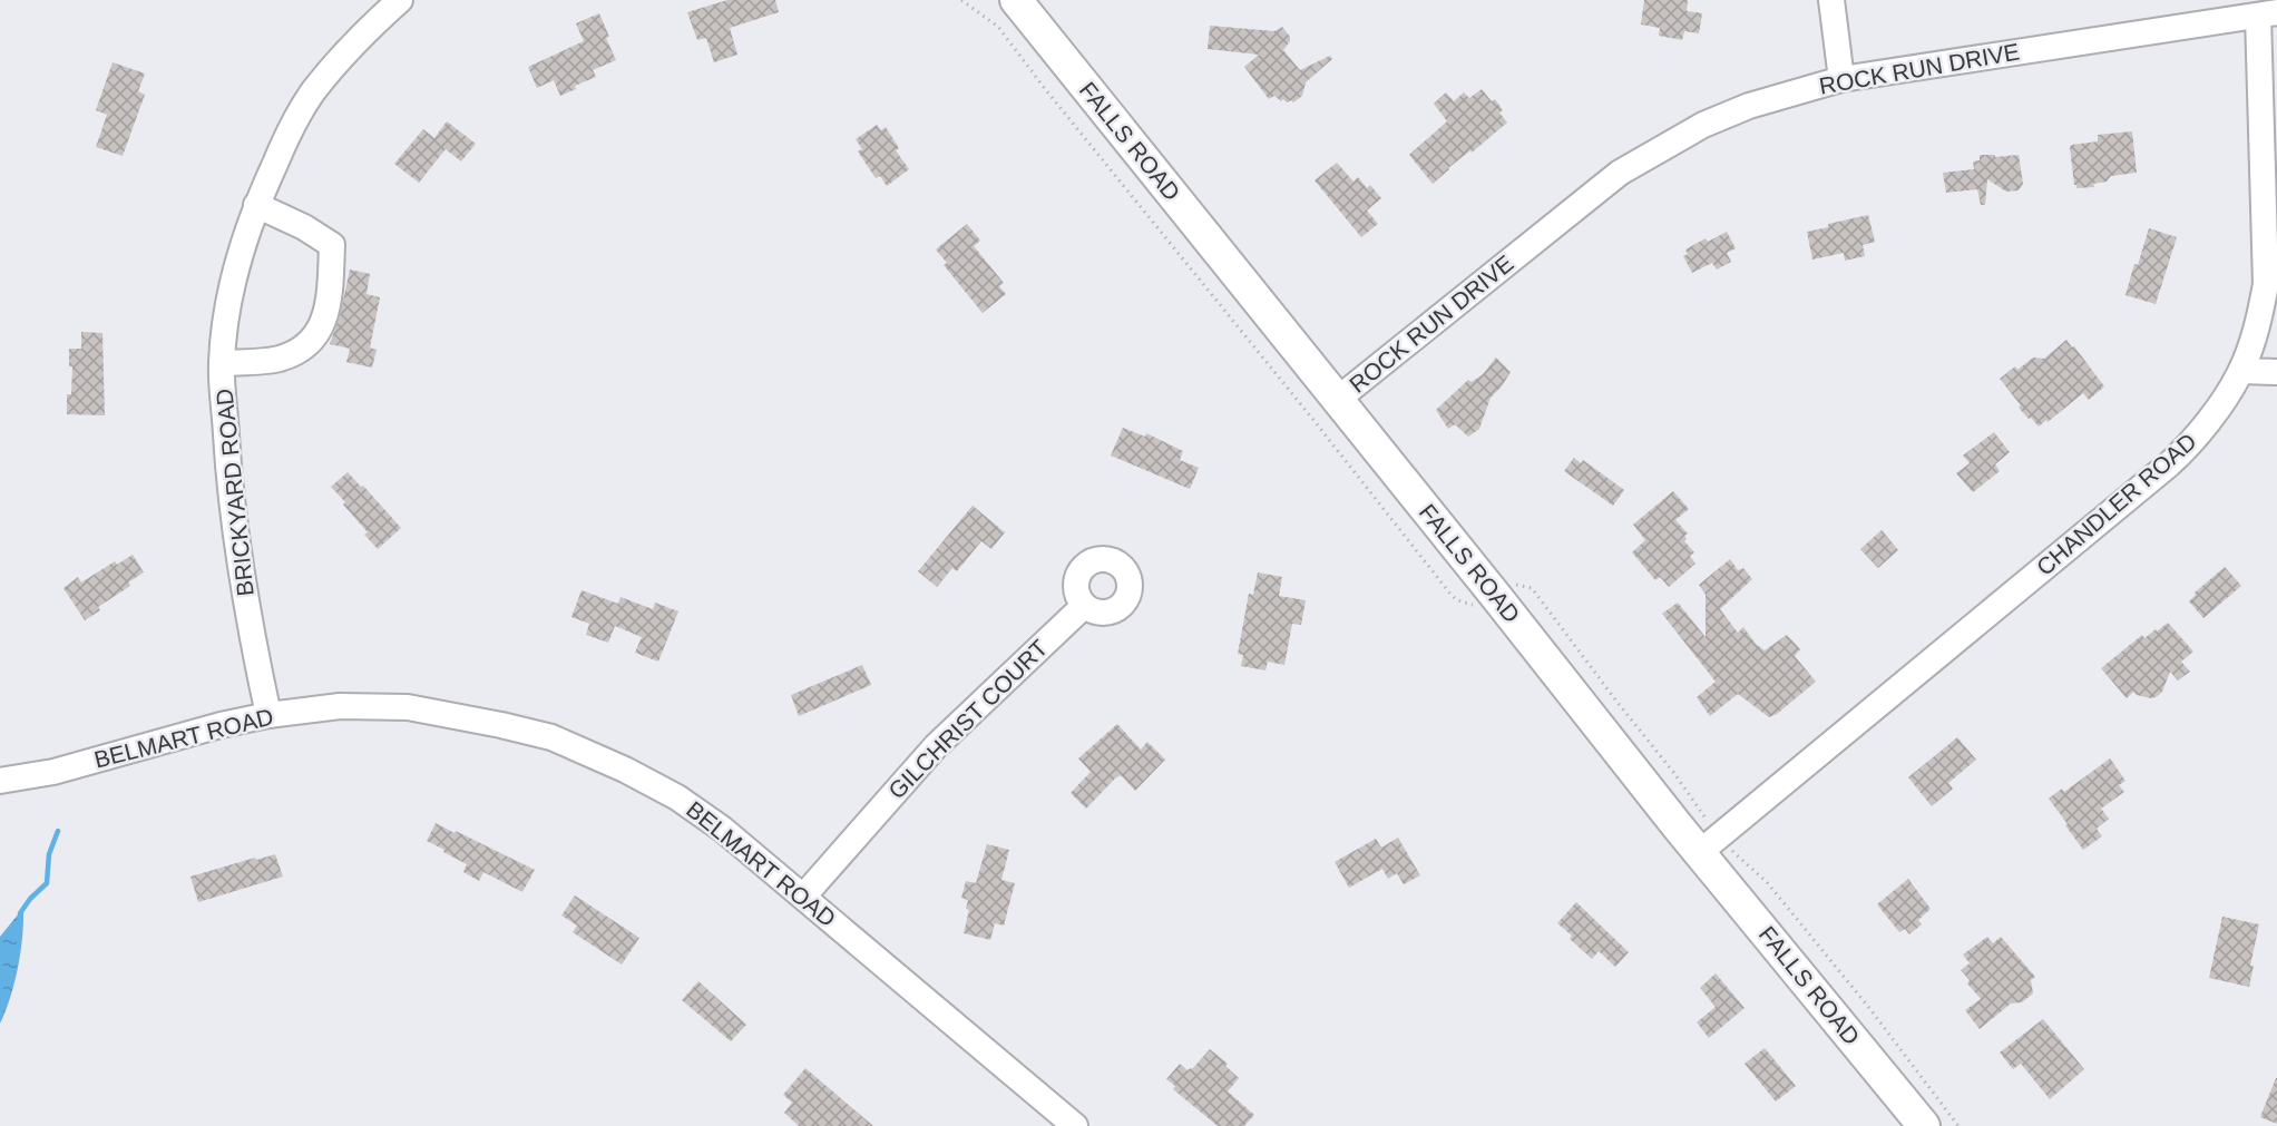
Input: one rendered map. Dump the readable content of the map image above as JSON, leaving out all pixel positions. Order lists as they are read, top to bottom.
{
  "streets": {
    "main road": ["FALLS ROAD"],
    "street": [
      "ROCK RUN DRIVE",
      "BRICKYARD ROAD",
      "CHANDLER ROAD",
      "GILCHRIST COURT",
      "BELMART ROAD"
    ]
  },
  "crossings": [
    ["ROCK RUN DRIVE", "FALLS ROAD"],
    ["ROCK RUN DRIVE", "CHANDLER ROAD"],
    ["FALLS ROAD", "CHANDLER ROAD"],
    ["BRICKYARD ROAD", "BELMART ROAD"],
    ["GILCHRIST COURT", "BELMART ROAD"]
  ]
}
